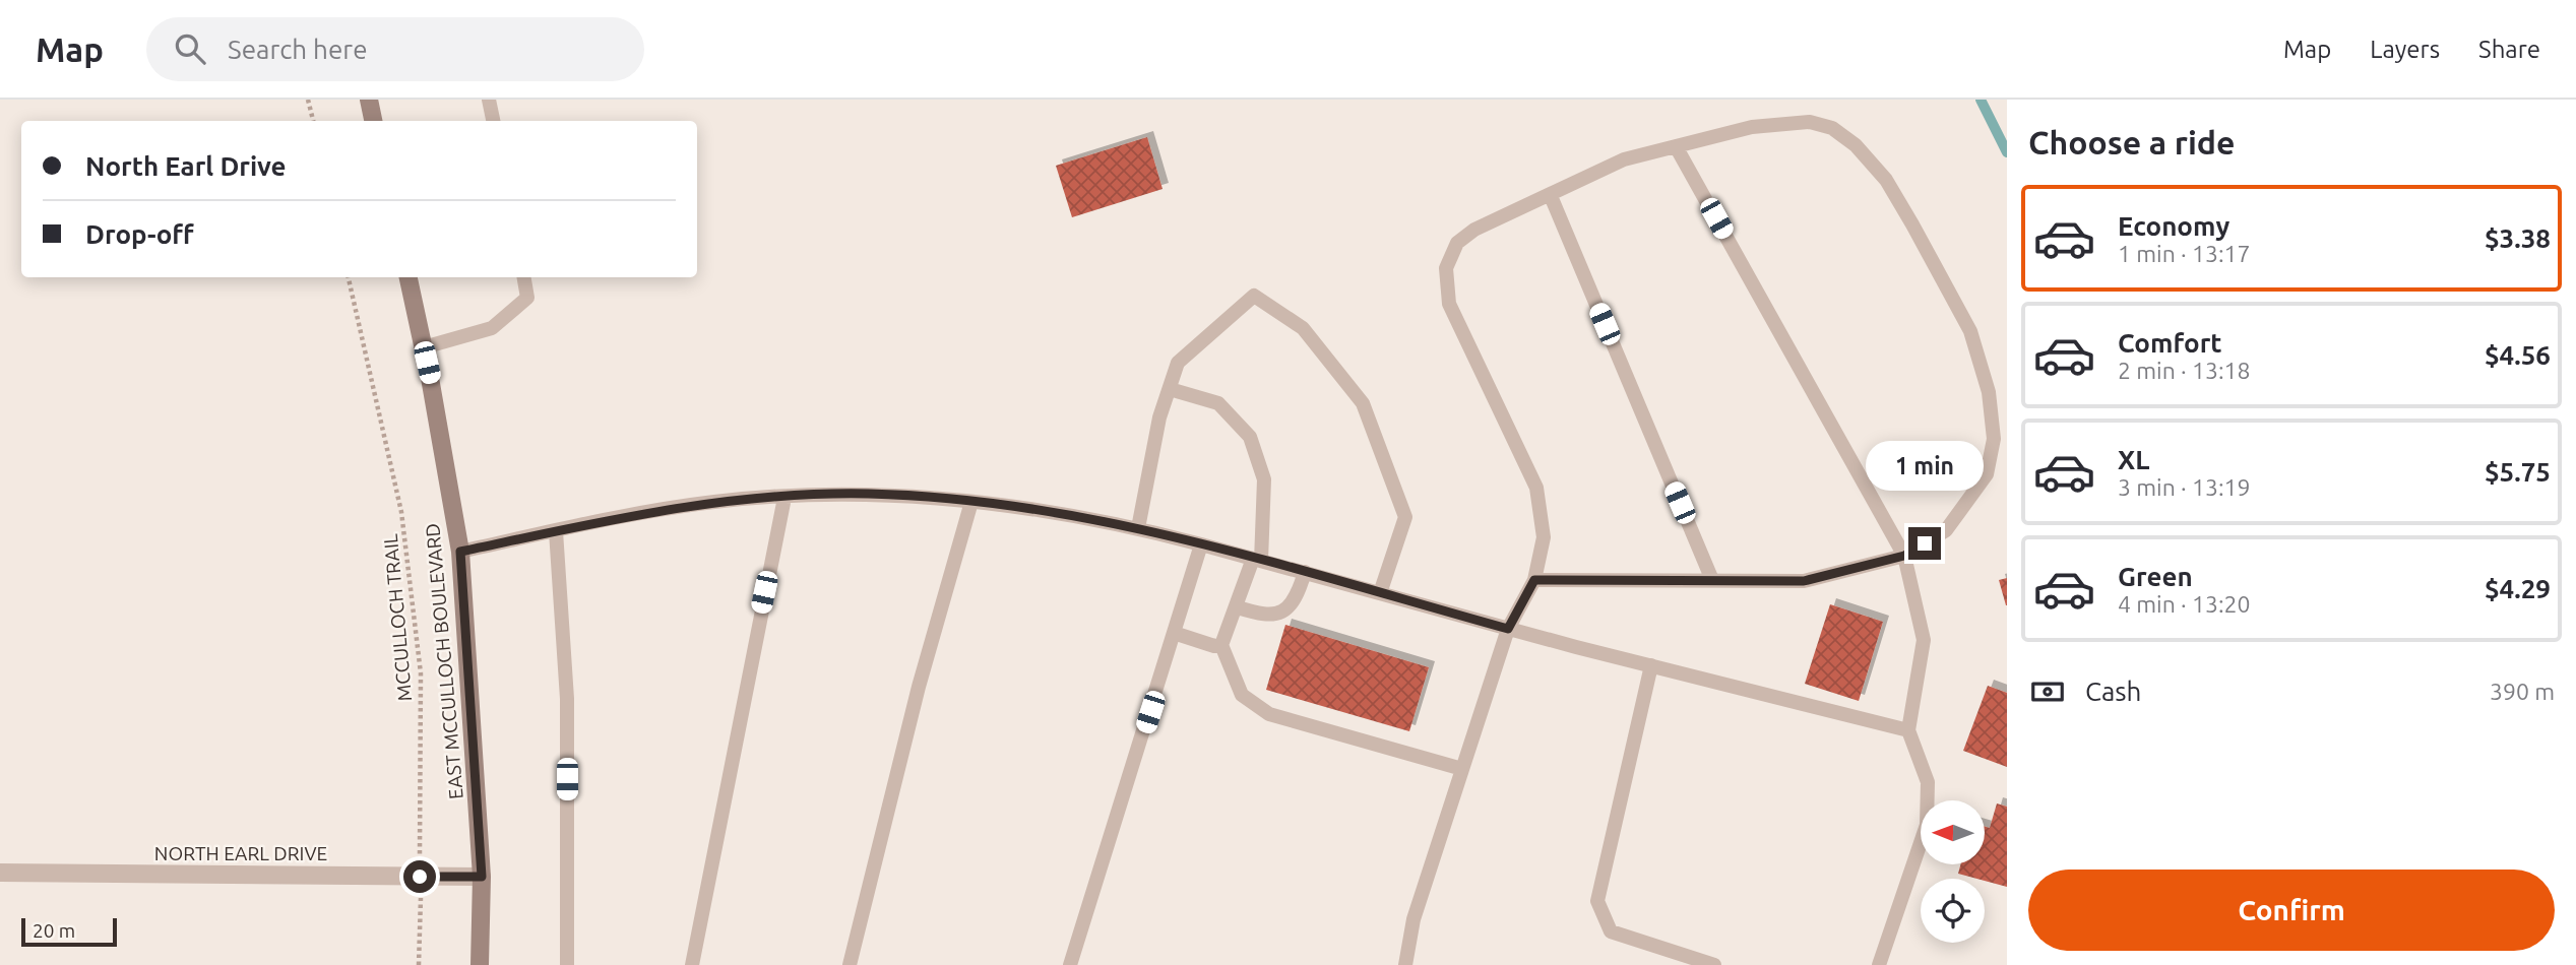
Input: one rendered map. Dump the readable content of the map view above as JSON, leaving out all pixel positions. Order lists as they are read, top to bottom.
{
  "streets": {
    "street": ["EAST MCCULLOCH BOULEVARD", "NORTH EARL DRIVE"],
    "path": ["MCCULLOCH TRAIL"]
  },
  "crossings": [
    ["MCCULLOCH TRAIL", "NORTH EARL DRIVE"],
    ["EAST MCCULLOCH BOULEVARD", "NORTH EARL DRIVE"]
  ],
  "scale_bar": "20 m",
  "north": "left",
  "page": {
    "header": "Map",
    "search": "Search here",
    "nav": ["Map", "Layers", "Share"],
    "heading": "Choose a ride",
    "banner": ["North Earl Drive", "Drop-off"],
    "list": [
      {
        "name": "Economy",
        "note": "1 min · 13:17",
        "value": "$3.38"
      },
      {
        "name": "Comfort",
        "note": "2 min · 13:18",
        "value": "$4.56"
      },
      {
        "name": "XL",
        "note": "3 min · 13:19",
        "value": "$5.75"
      },
      {
        "name": "Green",
        "note": "4 min · 13:20",
        "value": "$4.29"
      }
    ],
    "bubble": "1 min",
    "pay": ["Cash", "390 m"],
    "buttons": "Confirm",
    "scale": "20 m"
  }
}
